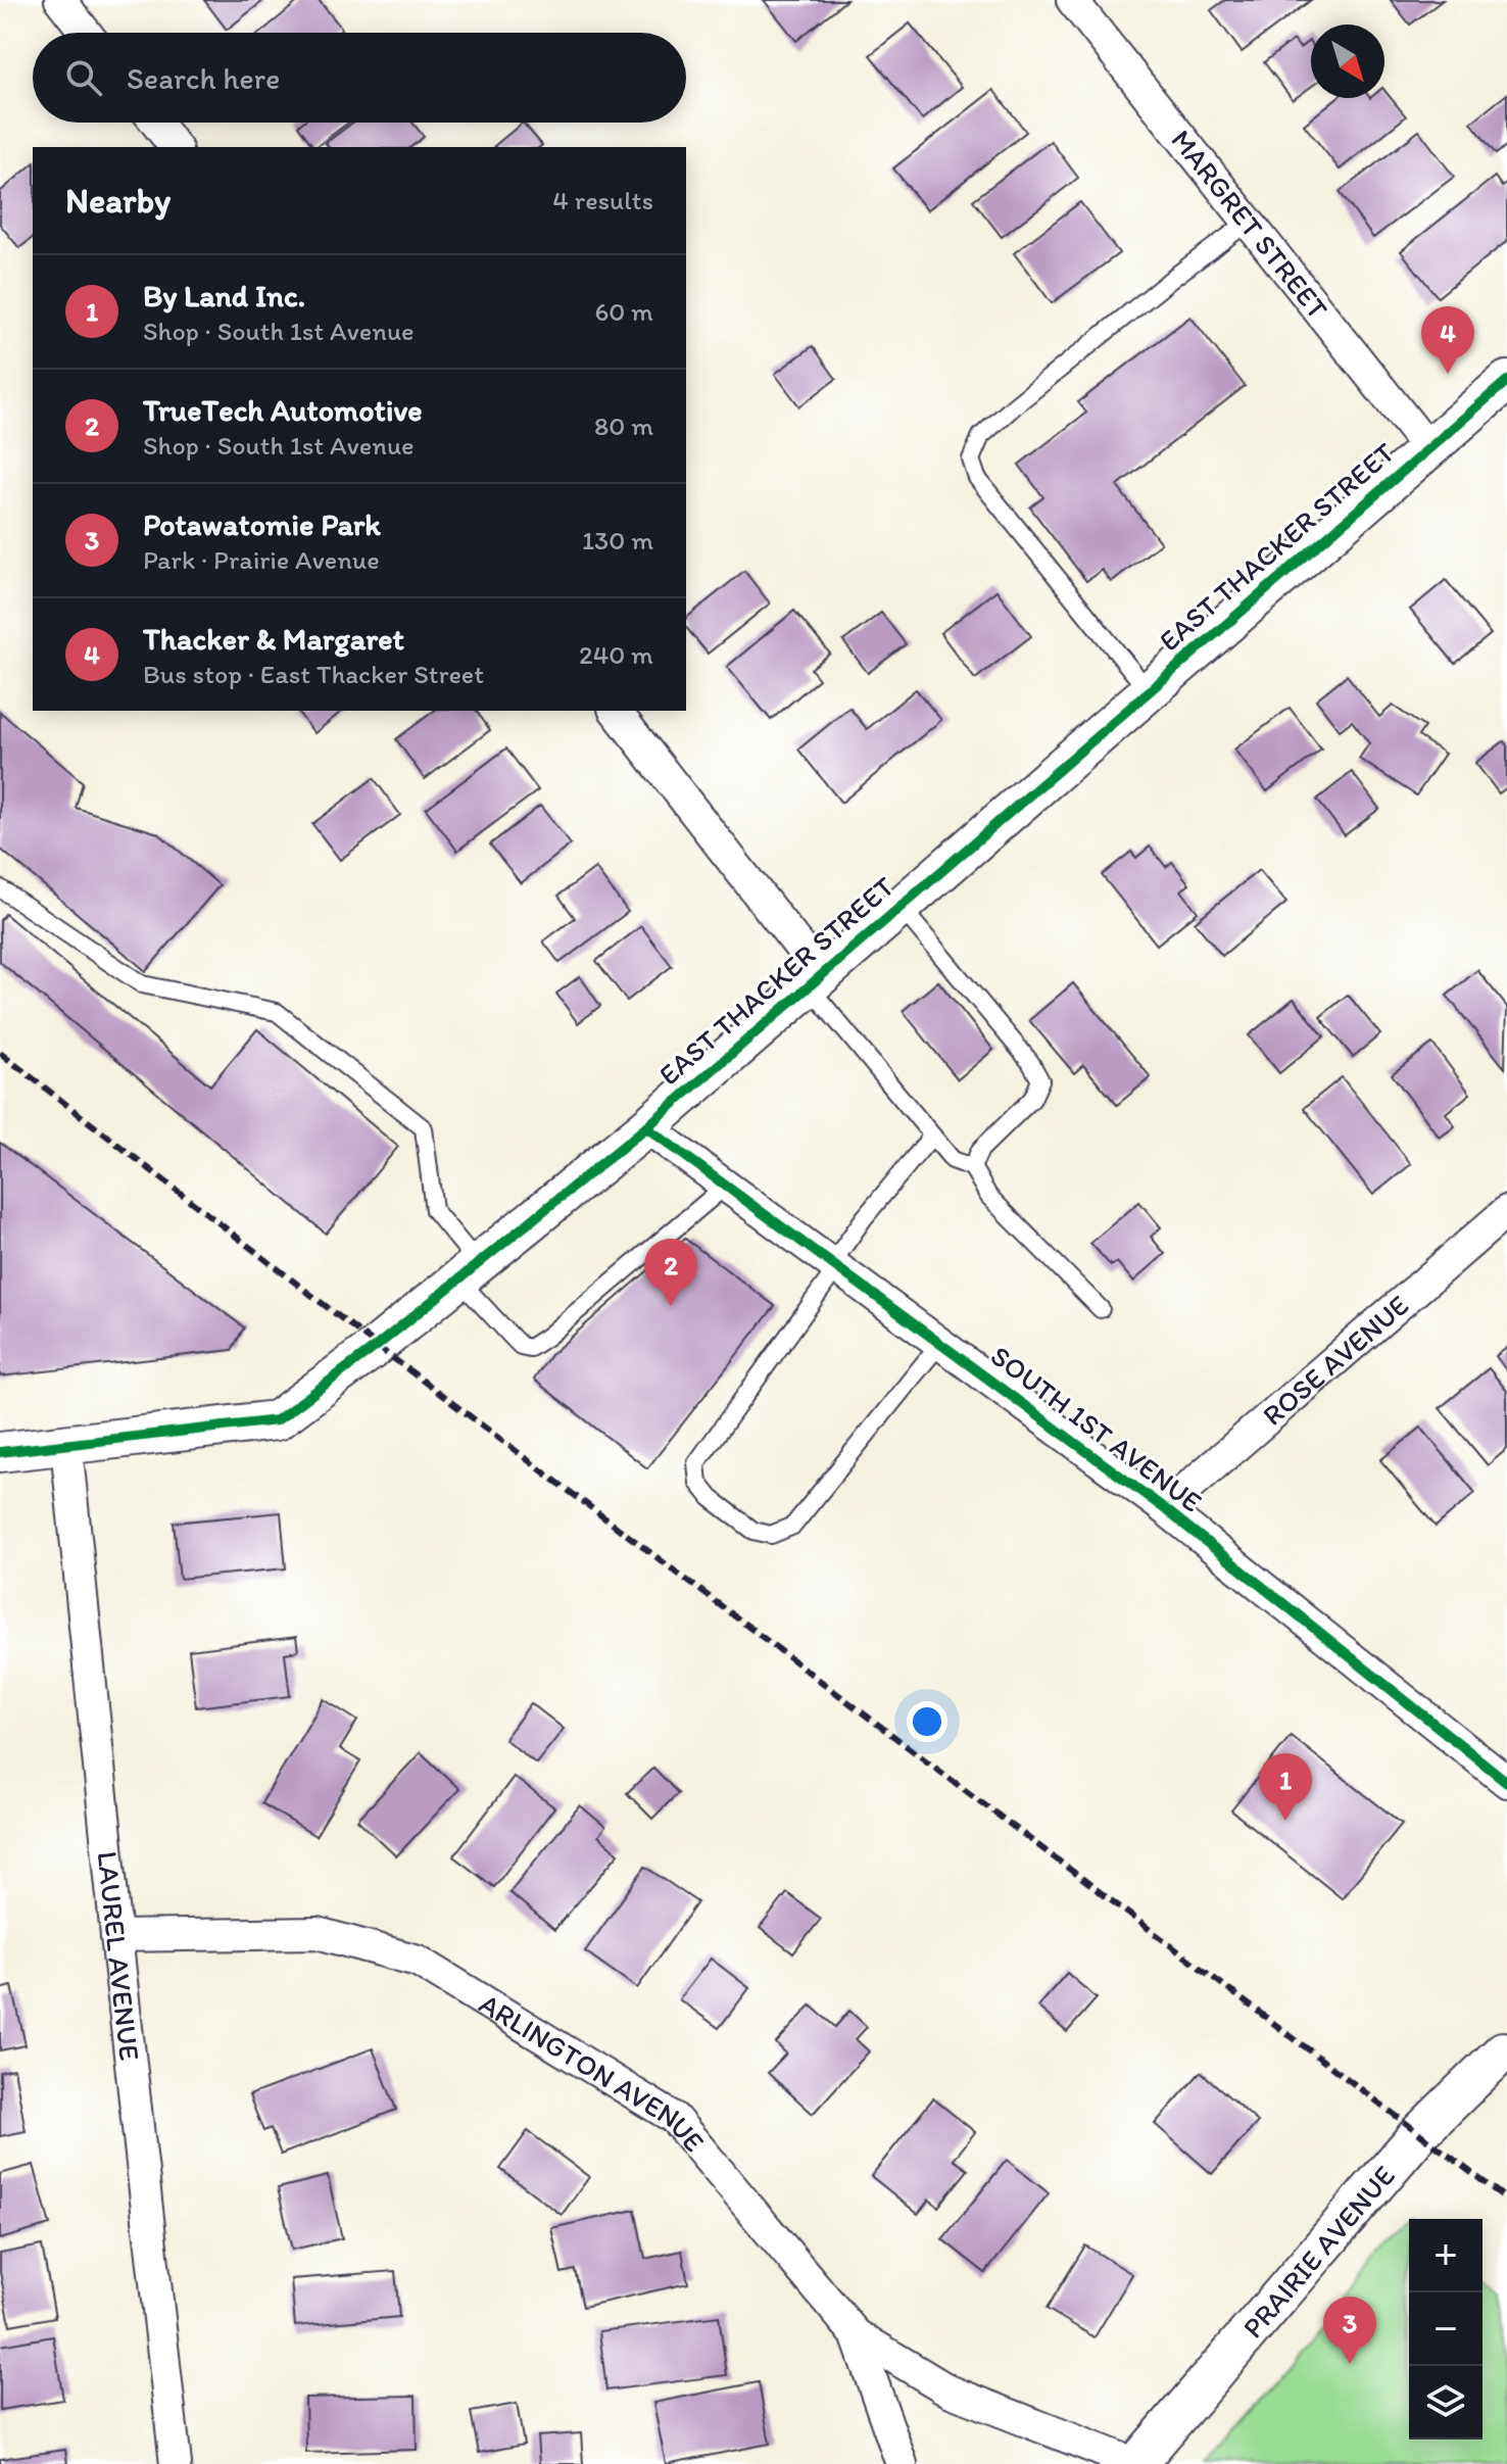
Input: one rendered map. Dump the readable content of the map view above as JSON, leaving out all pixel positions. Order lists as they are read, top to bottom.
{
  "streets": {
    "street": [
      "MARGRET STREET",
      "EAST THACKER STREET",
      "ROSE AVENUE",
      "SOUTH 1ST AVENUE",
      "LAUREL AVENUE",
      "ARLINGTON AVENUE",
      "PRAIRIE AVENUE"
    ]
  },
  "crossings": [
    ["MARGRET STREET", "EAST THACKER STREET"],
    ["EAST THACKER STREET", "SOUTH 1ST AVENUE"],
    ["EAST THACKER STREET", "LAUREL AVENUE"],
    ["ROSE AVENUE", "SOUTH 1ST AVENUE"],
    ["LAUREL AVENUE", "ARLINGTON AVENUE"]
  ],
  "north": "bottom right",
  "page": {
    "search": "Search here",
    "heading": ["Nearby", "4 results"],
    "list": [
      {
        "mark": "1",
        "name": "By Land Inc.",
        "note": "Shop · South 1st Avenue",
        "value": "60 m"
      },
      {
        "mark": "2",
        "name": "TrueTech Automotive",
        "note": "Shop · South 1st Avenue",
        "value": "80 m"
      },
      {
        "mark": "3",
        "name": "Potawatomie Park",
        "note": "Park · Prairie Avenue",
        "value": "130 m"
      },
      {
        "mark": "4",
        "name": "Thacker & Margaret",
        "note": "Bus stop · East Thacker Street",
        "value": "240 m"
      }
    ],
    "pins": [
      "4",
      "2",
      "1",
      "3"
    ],
    "map_buttons": ["+", "−"]
  }
}
